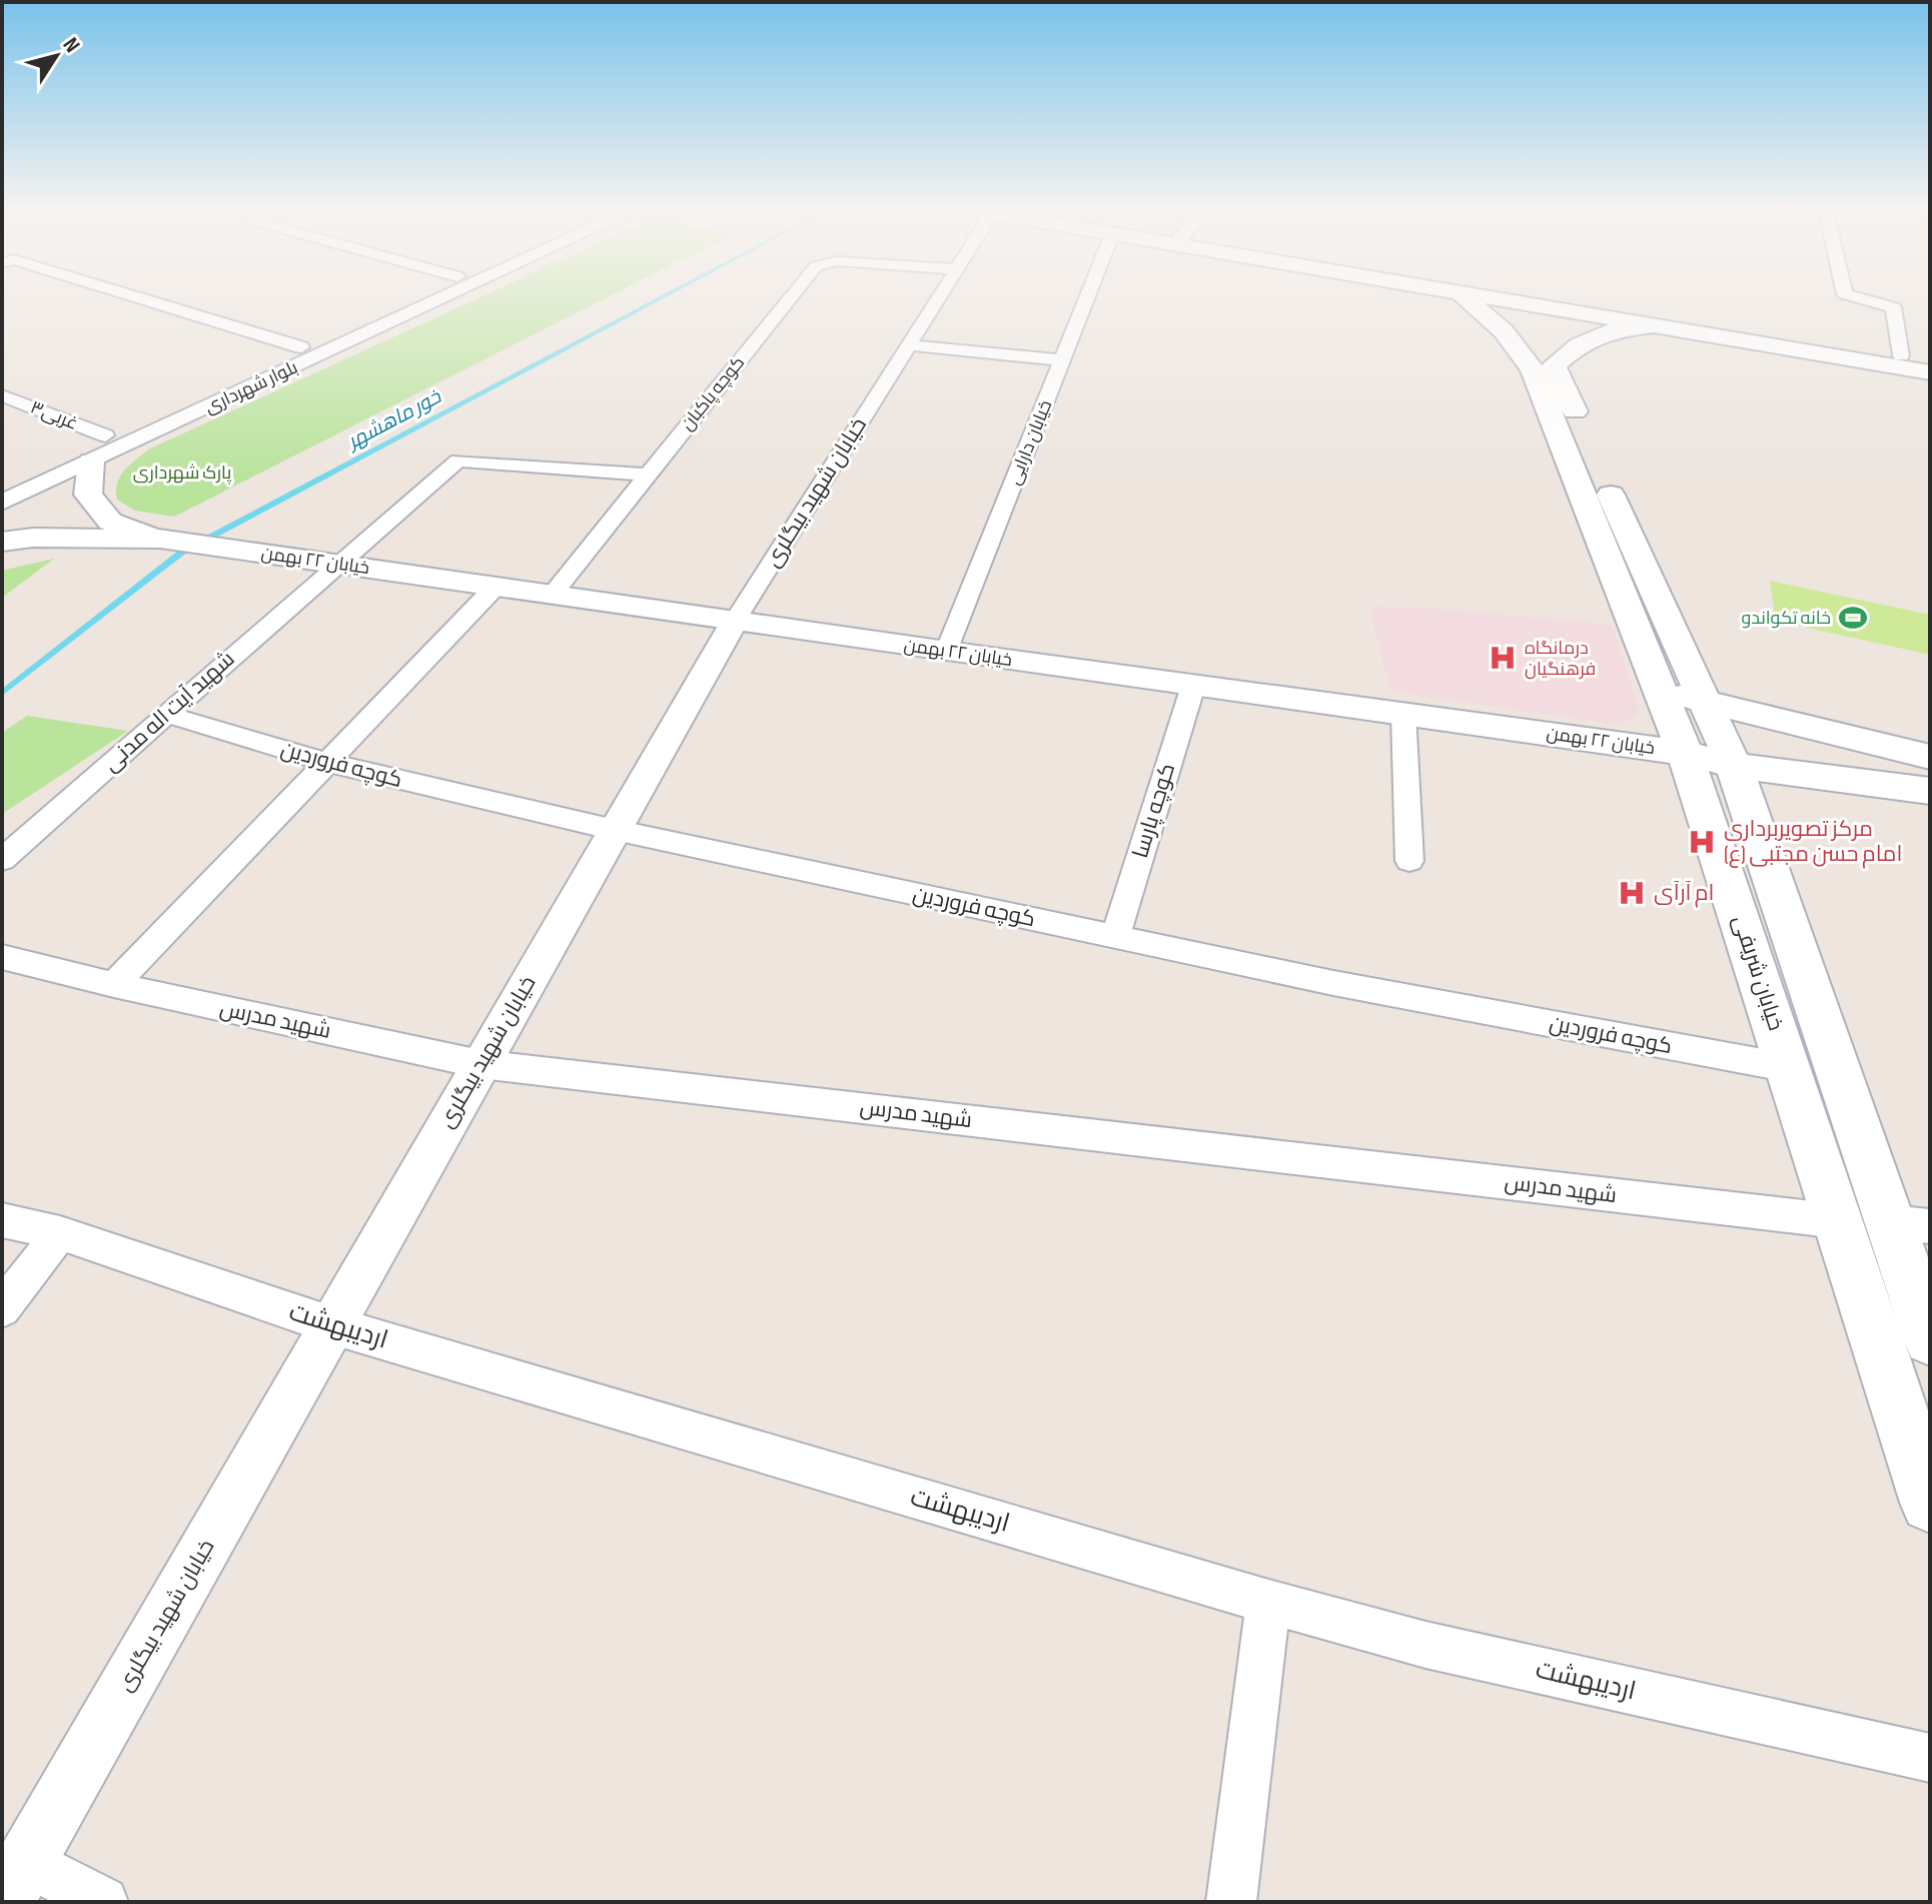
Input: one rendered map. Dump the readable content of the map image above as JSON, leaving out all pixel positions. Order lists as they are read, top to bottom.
{
  "streets": {
    "main road": ["خیابان ۲۲ بهمن", "خیابان شریفی"],
    "street": [
      "بلوار شهرداری",
      "کوچه پاکبان",
      "۳غربی",
      "خیابان دارایی",
      "خیابان شهید بیگلری",
      "شهید آیت اله مدنی",
      "کوچه فروردین",
      "کوچه پارسا",
      "شهید مدرس",
      "اردیبهشت"
    ]
  },
  "crossings": [
    ["بلوار شهرداری", "۳غربی"],
    ["کوچه پاکبان", "خیابان ۲۲ بهمن"],
    ["کوچه پاکبان", "شهید آیت اله مدنی"],
    ["خیابان دارایی", "خیابان ۲۲ بهمن"],
    ["خیابان شهید بیگلری", "خیابان ۲۲ بهمن"],
    ["خیابان شهید بیگلری", "کوچه فروردین"],
    ["خیابان شهید بیگلری", "شهید مدرس"],
    ["خیابان شهید بیگلری", "اردیبهشت"],
    ["خیابان ۲۲ بهمن", "شهید آیت اله مدنی"],
    ["خیابان ۲۲ بهمن", "کوچه پارسا"],
    ["خیابان ۲۲ بهمن", "خیابان شریفی"],
    ["شهید آیت اله مدنی", "کوچه فروردین"],
    ["کوچه فروردین", "کوچه پارسا"],
    ["کوچه فروردین", "خیابان شریفی"],
    ["خیابان شریفی", "شهید مدرس"]
  ],
  "water": ["خور ماهشهر"],
  "parks": ["پارک شهرداری"],
  "places": {
    "sports": ["خانه تکواندو"],
    "hospital": ["درمانگاه فرهنگیان", "مرکز تصویربرداری امام حسن مجتبی (ع)", "ام آرآی"]
  },
  "north": "top right"
}
